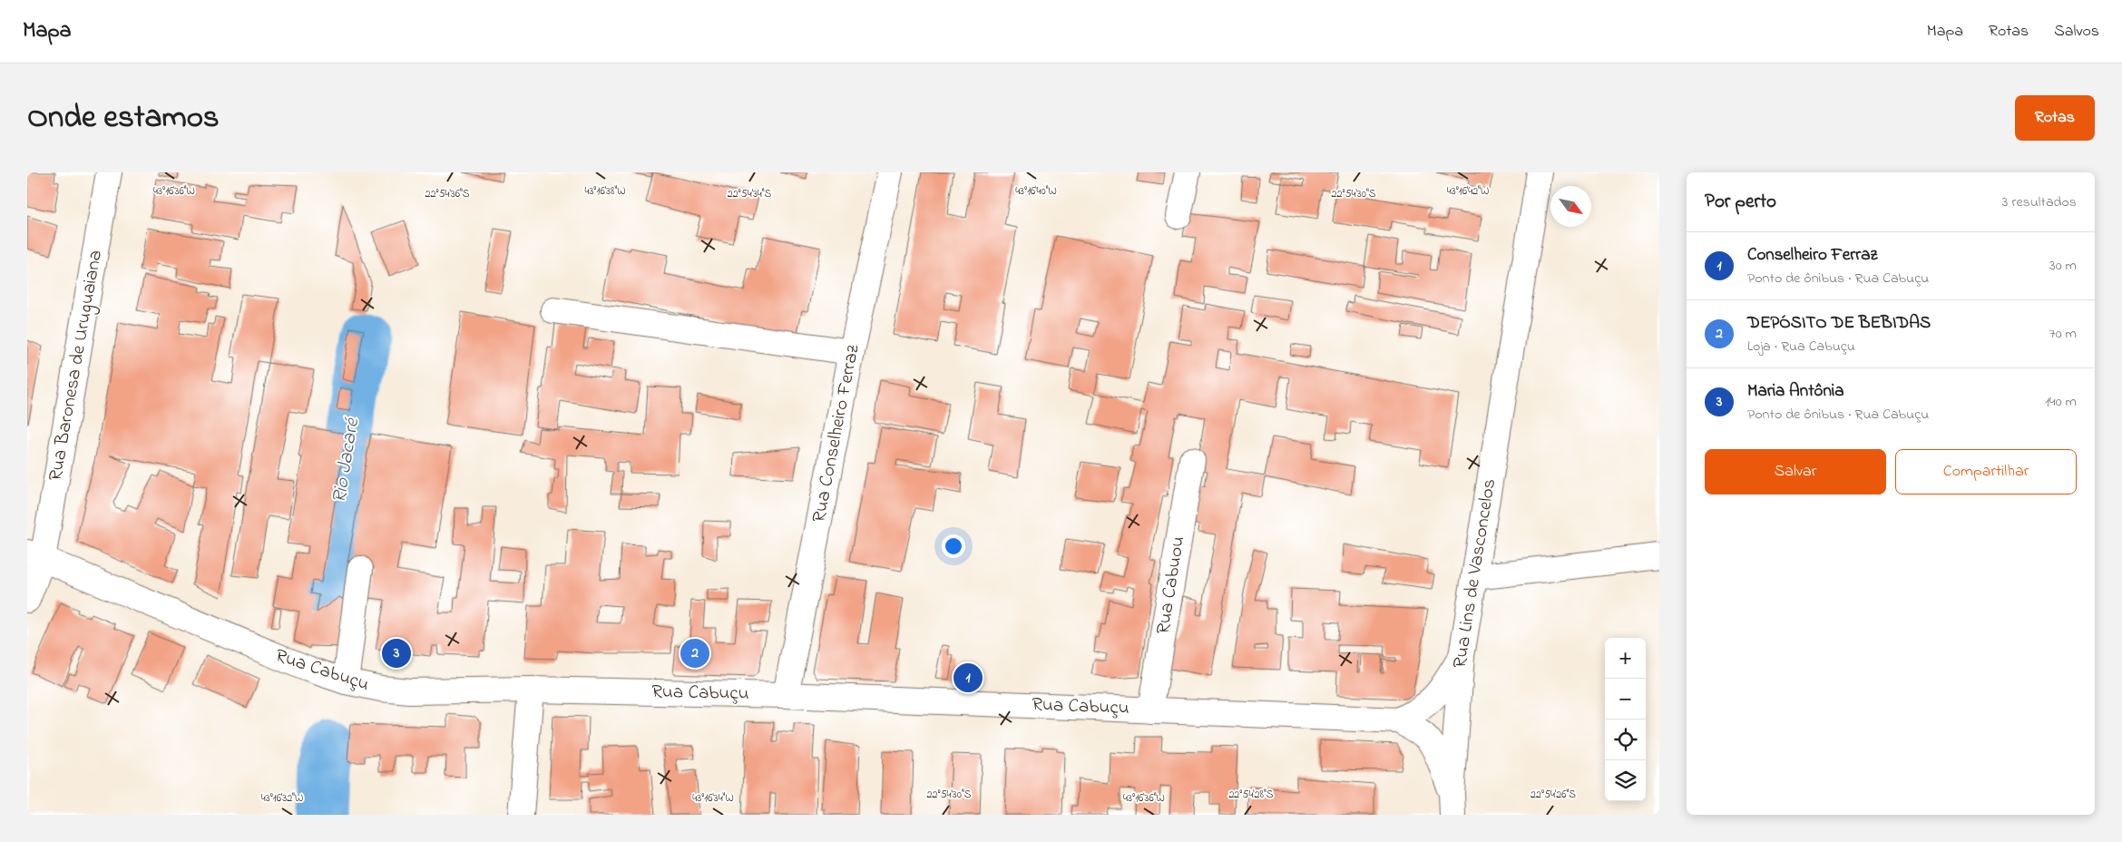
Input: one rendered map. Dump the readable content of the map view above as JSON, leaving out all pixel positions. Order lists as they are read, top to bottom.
{
  "streets": {
    "street": [
      "Rua Baronesa de Uruguaiana",
      "Rua Conselheiro Ferraz",
      "Rua Lins de Vasconcelos",
      "Rua Cabuou",
      "Rua Cabuçu"
    ]
  },
  "crossings": [
    ["Rua Baronesa de Uruguaiana", "Rua Cabuçu"],
    ["Rua Conselheiro Ferraz", "Rua Cabuçu"],
    ["Rua Lins de Vasconcelos", "Rua Cabuçu"],
    ["Rua Cabuou", "Rua Cabuçu"]
  ],
  "water": ["Rio Jacaré"],
  "north": "bottom right",
  "page": {
    "header": "Mapa",
    "nav": ["Mapa", "Rotas", "Salvos"],
    "title": "Onde estamos",
    "buttons": [
      "Rotas",
      ["Salvar", "Compartilhar"]
    ],
    "heading": ["Por perto", "3 resultados"],
    "list": [
      {
        "mark": "1",
        "name": "Conselheiro Ferraz",
        "note": "Ponto de ônibus · Rua Cabuçu",
        "value": "30 m"
      },
      {
        "mark": "2",
        "name": "DEPÓSITO DE BEBIDAS",
        "note": "Loja · Rua Cabuçu",
        "value": "70 m"
      },
      {
        "mark": "3",
        "name": "Maria Antônia",
        "note": "Ponto de ônibus · Rua Cabuçu",
        "value": "140 m"
      }
    ],
    "pins": ["2", "3", "1"],
    "map_buttons": ["+", "−"]
  },
  "coordinates": [
    "43°16'42\"W",
    "43°16'36\"W",
    "43°16'40\"W",
    "43°16'38\"W",
    "22°54'36\"S",
    "22°54'30\"S",
    "22°54'34\"S",
    "22°54'28\"S",
    "22°54'26\"S",
    "43°16'32\"W",
    "43°16'34\"W"
  ]
}
